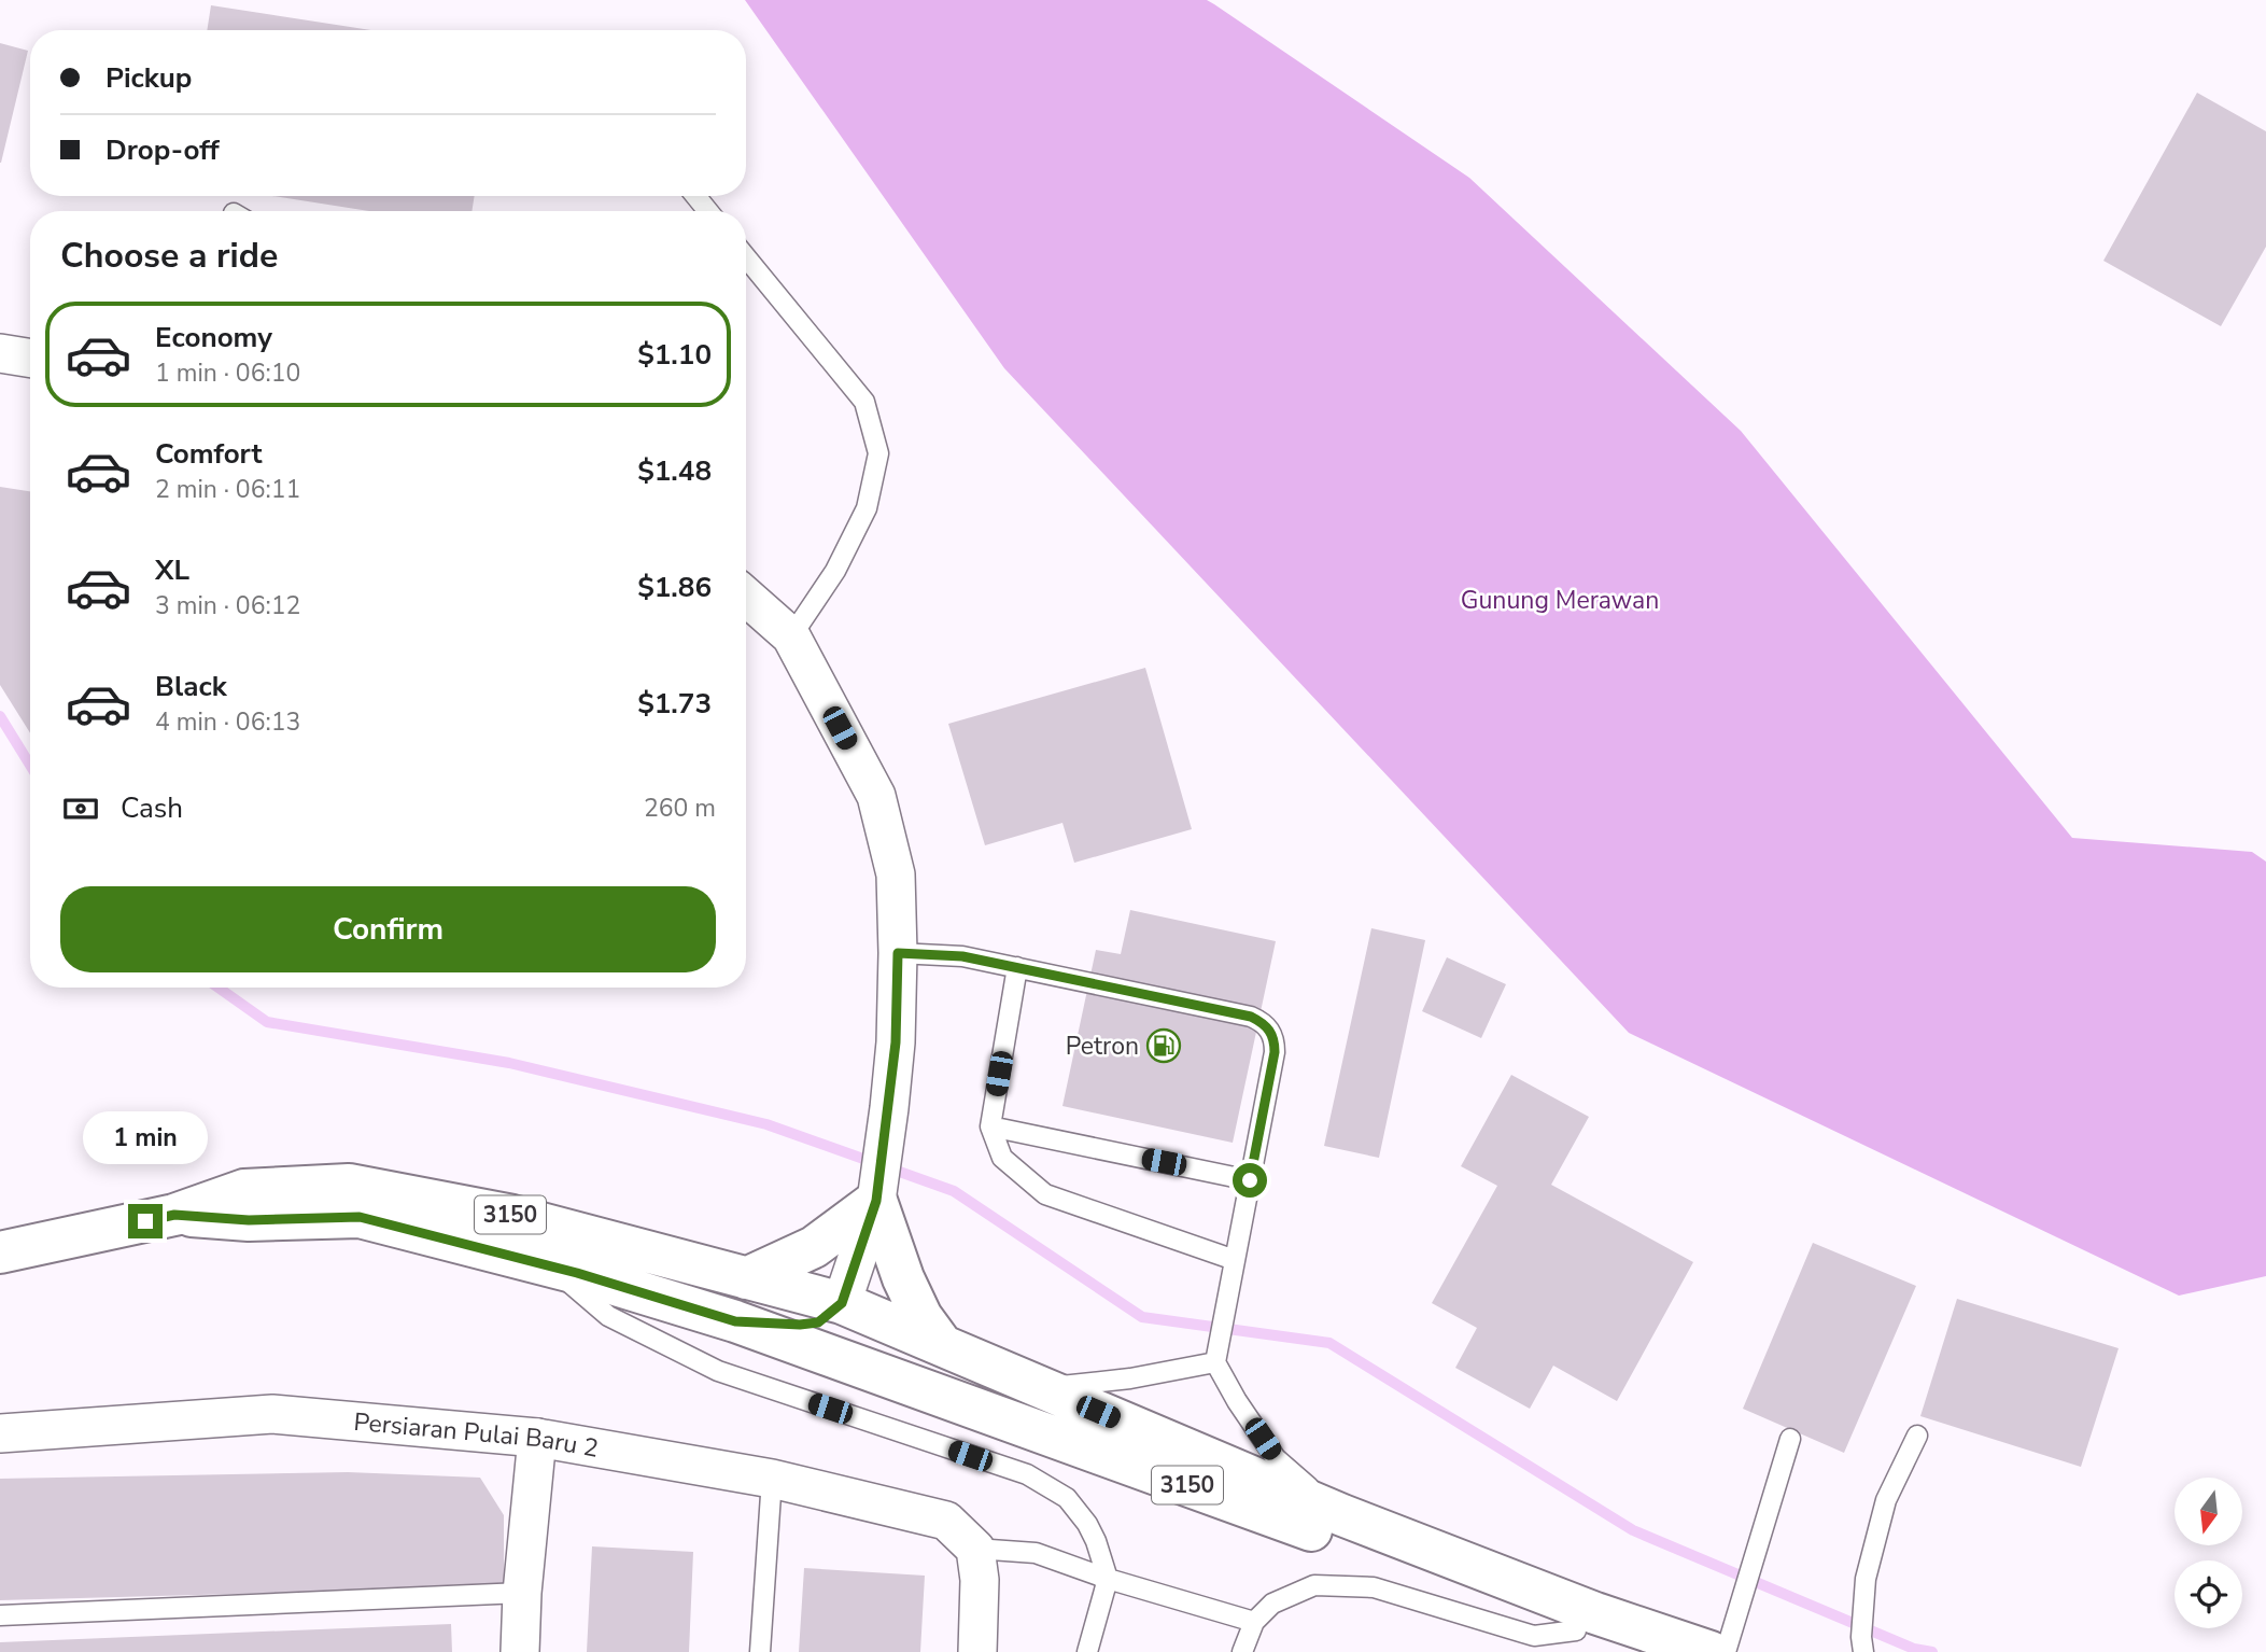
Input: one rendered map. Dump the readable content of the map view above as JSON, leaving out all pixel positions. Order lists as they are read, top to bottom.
{
  "streets": {
    "main road": ["3150"],
    "street": ["Persiaran Pulai Baru 2"]
  },
  "parks": ["Gunung Merawan"],
  "places": {
    "fuel station": ["Petron"]
  },
  "north": "bottom",
  "page": {
    "banner": ["Pickup", "Drop-off"],
    "heading": "Choose a ride",
    "list": [
      {
        "name": "Economy",
        "note": "1 min · 06:10",
        "value": "$1.10"
      },
      {
        "name": "Comfort",
        "note": "2 min · 06:11",
        "value": "$1.48"
      },
      {
        "name": "XL",
        "note": "3 min · 06:12",
        "value": "$1.86"
      },
      {
        "name": "Black",
        "note": "4 min · 06:13",
        "value": "$1.73"
      }
    ],
    "pay": ["Cash", "260 m"],
    "buttons": "Confirm",
    "bubble": "1 min"
  }
}
